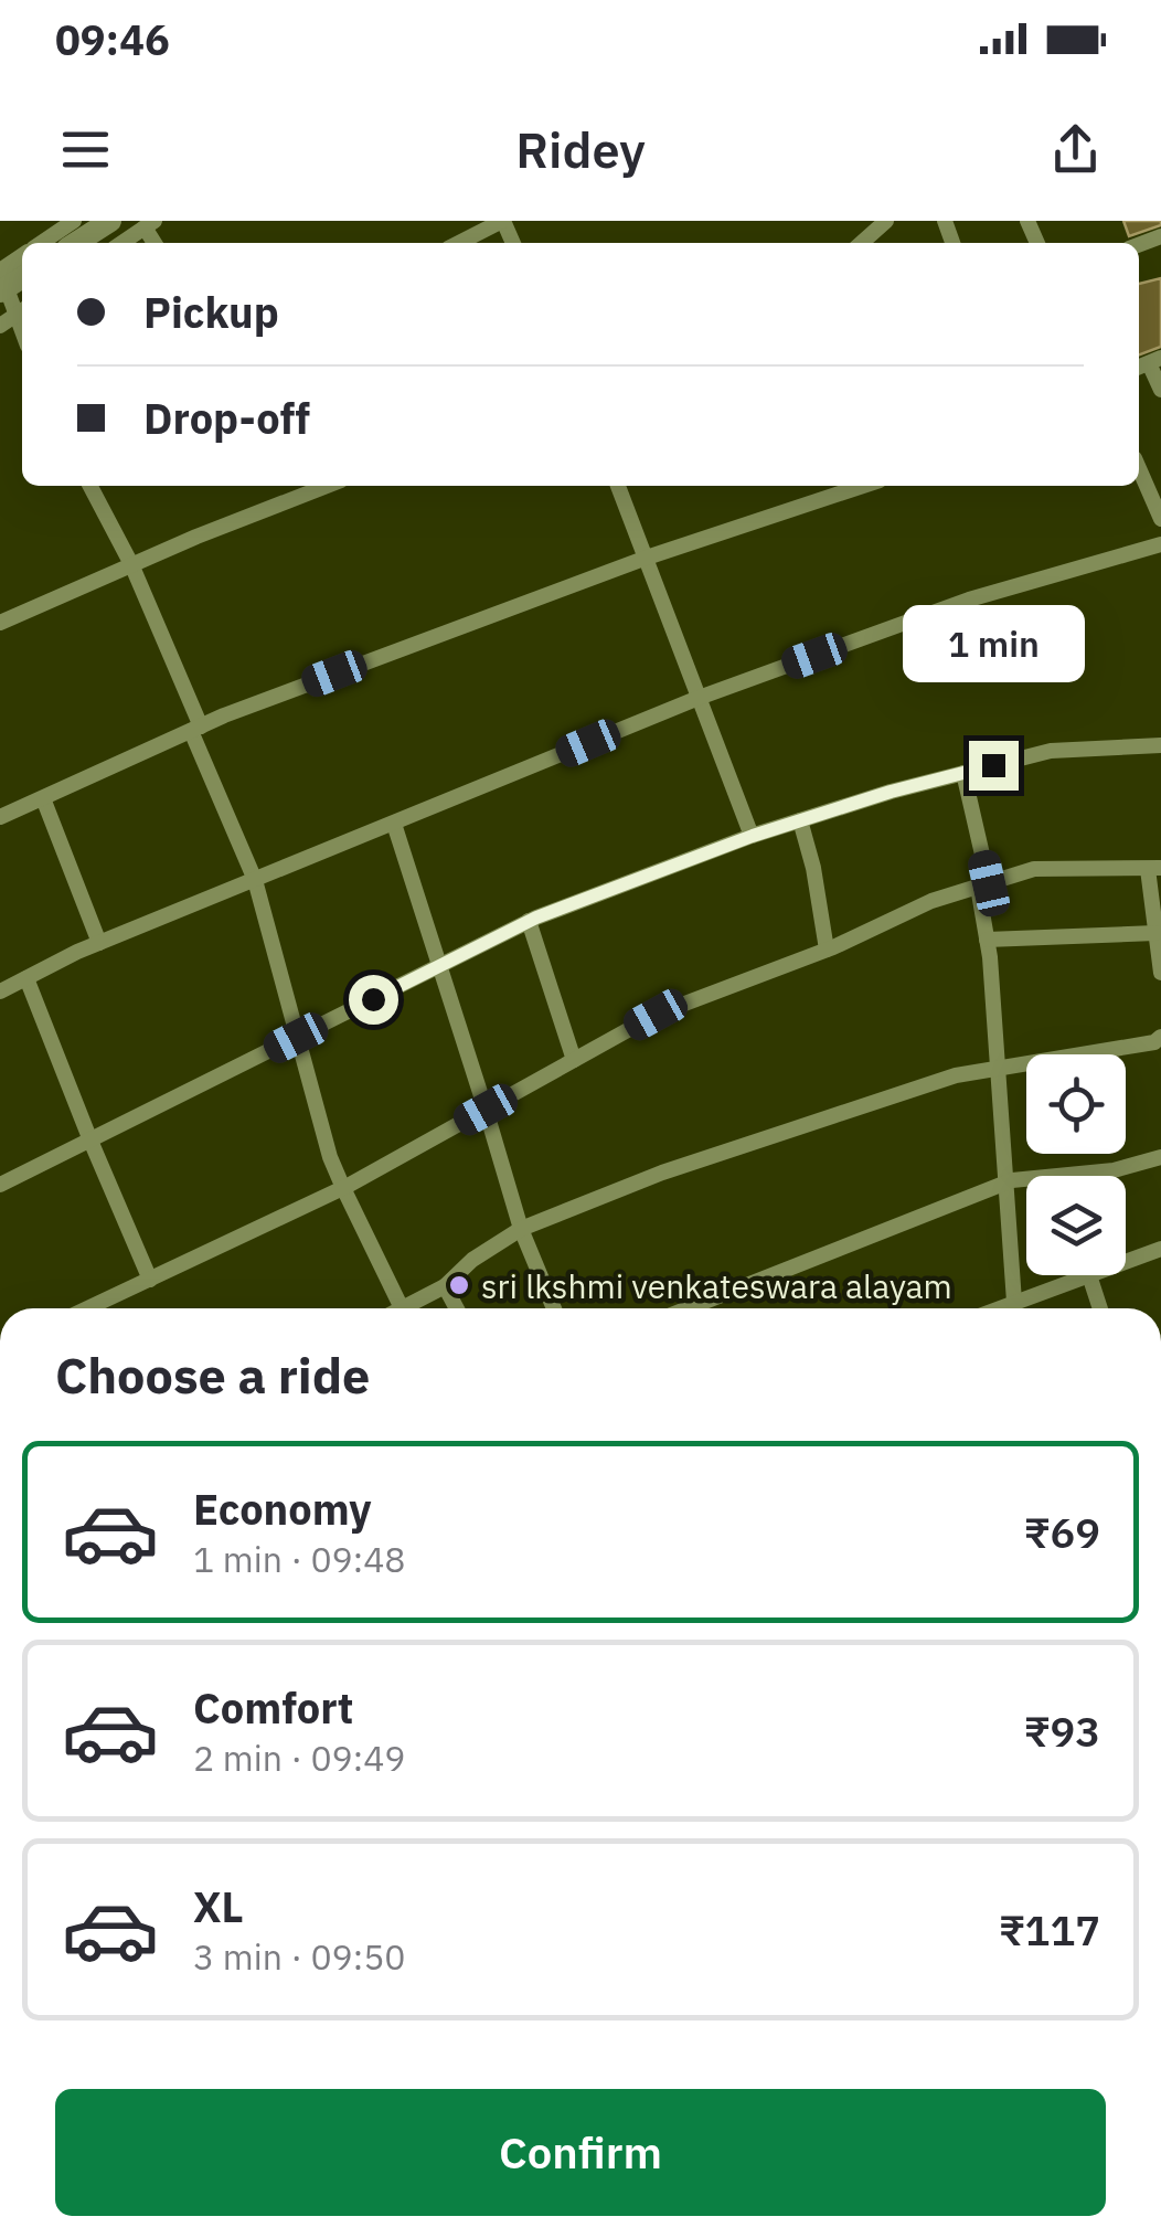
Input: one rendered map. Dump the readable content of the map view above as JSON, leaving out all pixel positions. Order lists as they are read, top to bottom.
{
  "places": ["sri lkshmi venkateswara alayam"],
  "page": {
    "status": "09:46",
    "header": "Ridey",
    "banner": ["Pickup", "Drop-off"],
    "bubble": "1 min",
    "heading": "Choose a ride",
    "list": [
      {
        "name": "Economy",
        "note": "1 min · 09:48",
        "value": "₹69"
      },
      {
        "name": "Comfort",
        "note": "2 min · 09:49",
        "value": "₹93"
      },
      {
        "name": "XL",
        "note": "3 min · 09:50",
        "value": "₹117"
      }
    ],
    "buttons": "Confirm"
  }
}
